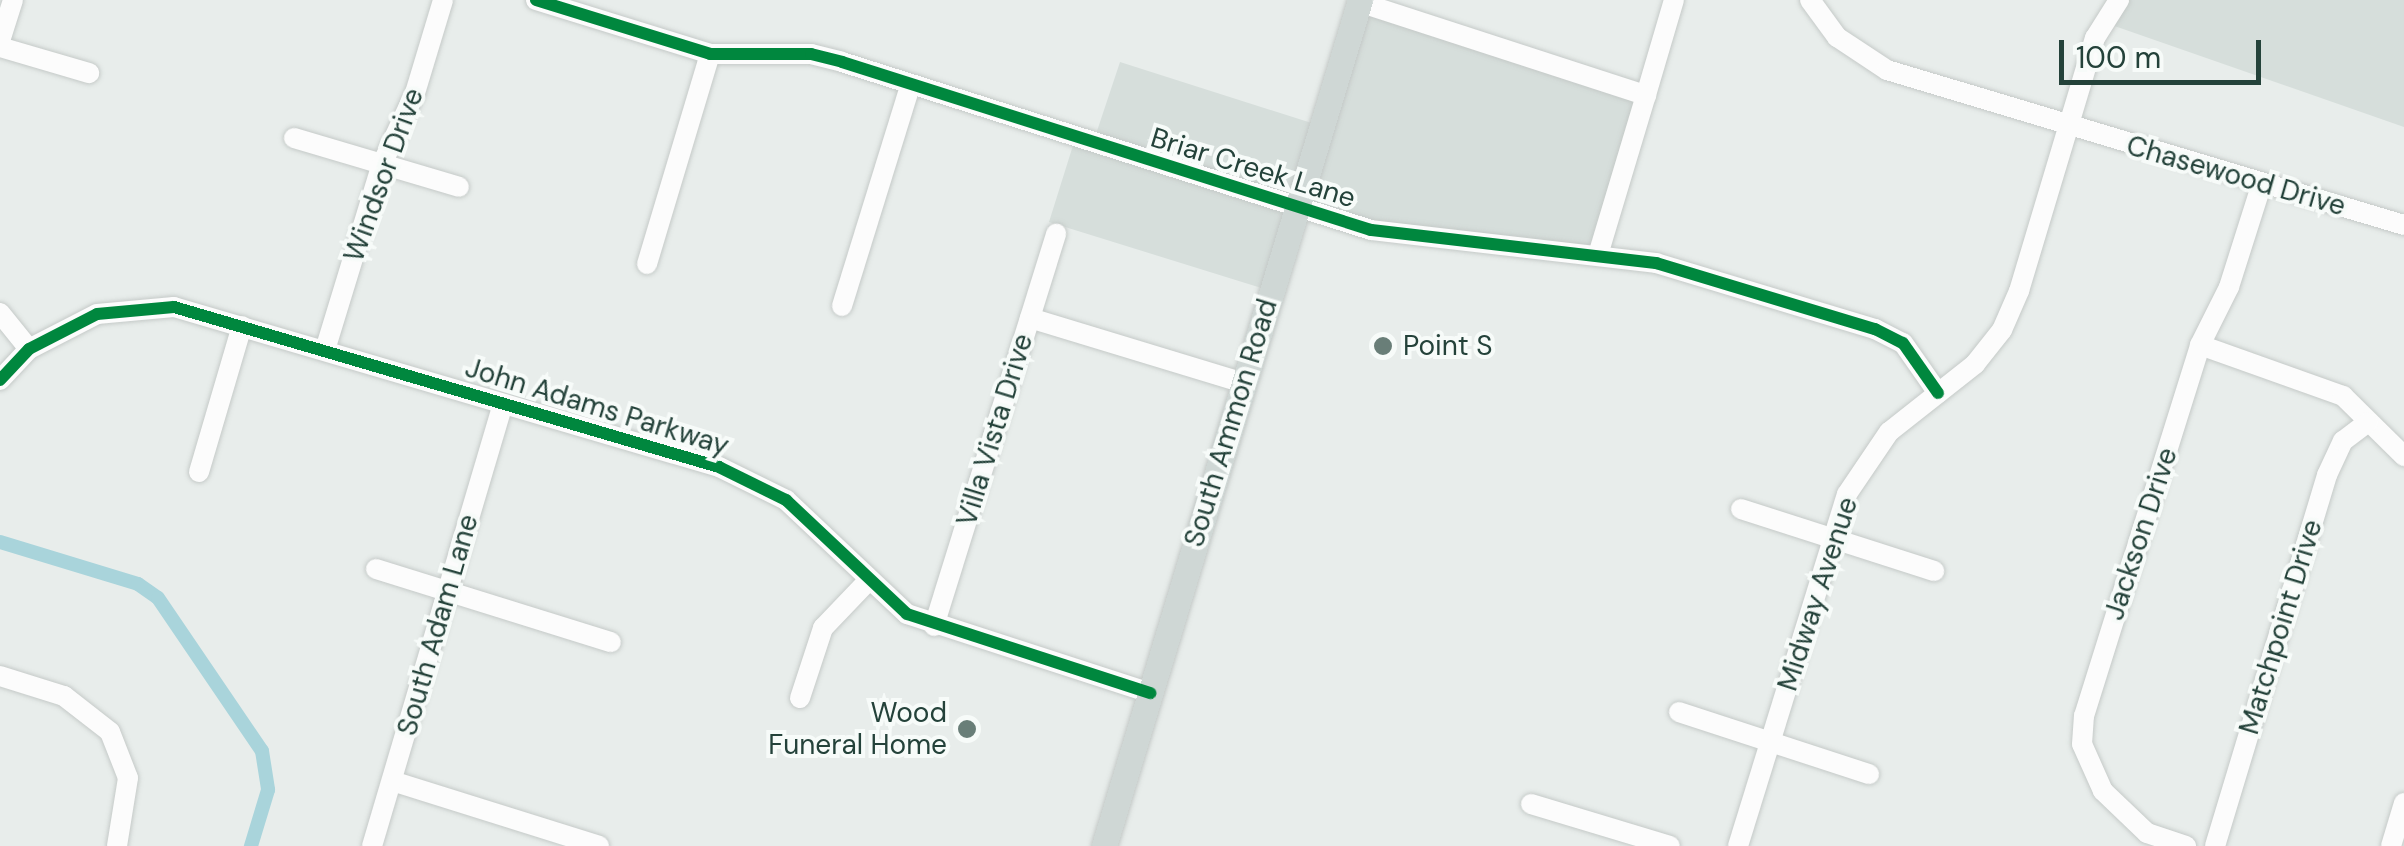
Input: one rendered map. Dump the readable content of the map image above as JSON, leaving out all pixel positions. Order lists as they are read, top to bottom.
{
  "streets": {
    "main road": ["South Ammon Road"],
    "street": [
      "Briar Creek Lane",
      "Windsor Drive",
      "Chasewood Drive",
      "John Adams Parkway",
      "Villa Vista Drive",
      "Jackson Drive",
      "Midway Avenue",
      "South Adam Lane",
      "Matchpoint Drive"
    ]
  },
  "crossings": [
    ["Briar Creek Lane", "South Ammon Road"],
    ["Briar Creek Lane", "Midway Avenue"],
    ["Windsor Drive", "John Adams Parkway"],
    ["Chasewood Drive", "Jackson Drive"],
    ["Chasewood Drive", "Midway Avenue"],
    ["John Adams Parkway", "South Ammon Road"],
    ["John Adams Parkway", "Villa Vista Drive"],
    ["John Adams Parkway", "South Adam Lane"]
  ],
  "places": ["Point S", "Wood Funeral Home"],
  "scale_bar": "100 m"
}
